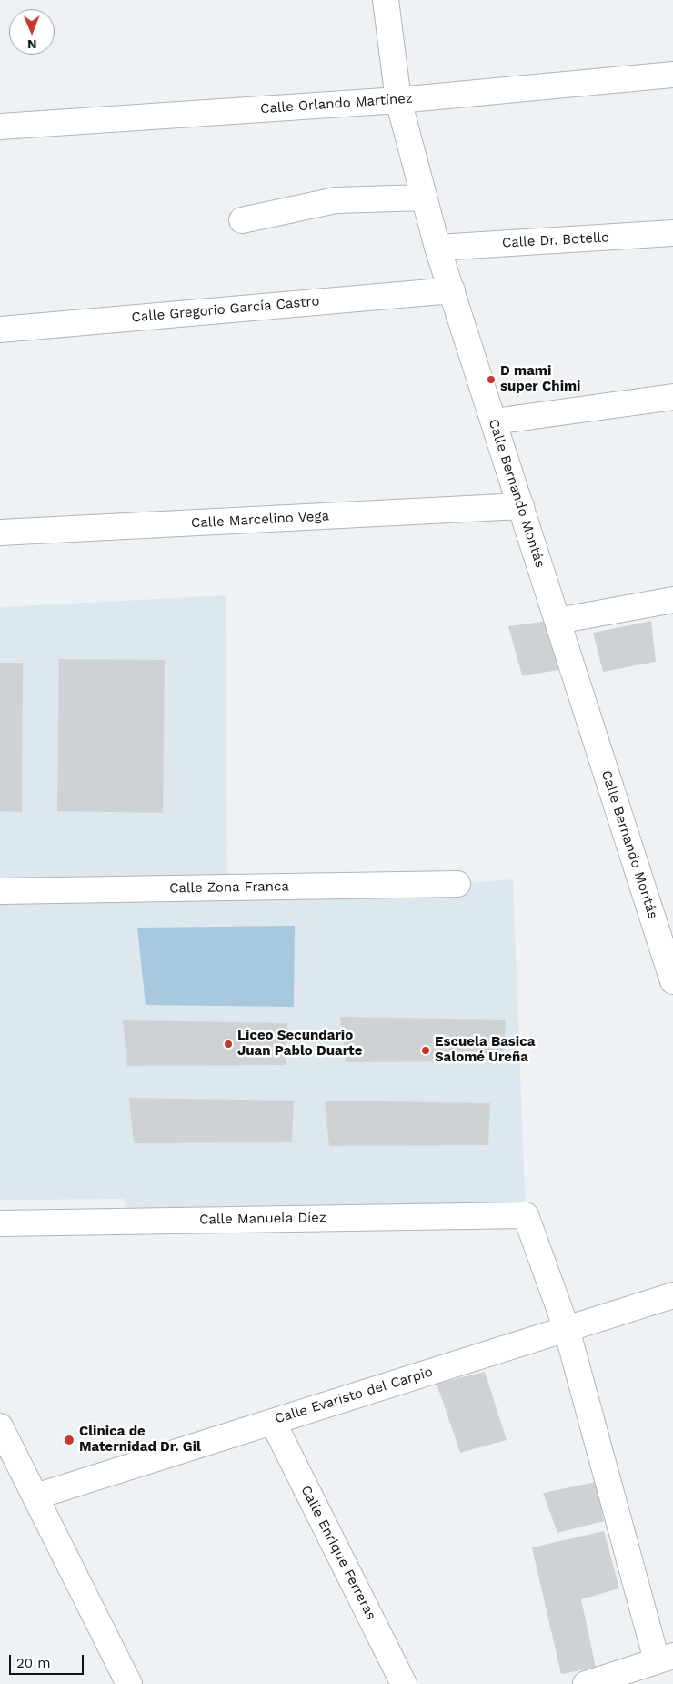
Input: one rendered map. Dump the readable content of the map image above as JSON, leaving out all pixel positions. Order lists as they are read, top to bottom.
{
  "streets": {
    "street": [
      "Calle Orlando Martínez",
      "Calle Dr. Botello",
      "Calle Gregorio García Castro",
      "Calle Bernando Montás",
      "Calle Marcelino Vega",
      "Calle Zona Franca",
      "Calle Manuela Díez",
      "Calle Evaristo del Carpio",
      "Calle Enrique Ferreras"
    ]
  },
  "crossings": [
    ["Calle Orlando Martínez", "Calle Bernando Montás"],
    ["Calle Dr. Botello", "Calle Bernando Montás"],
    ["Calle Gregorio García Castro", "Calle Bernando Montás"],
    ["Calle Bernando Montás", "Calle Marcelino Vega"],
    ["Calle Manuela Díez", "Calle Evaristo del Carpio"],
    ["Calle Evaristo del Carpio", "Calle Enrique Ferreras"]
  ],
  "places": [
    "D mami super Chimi",
    "Liceo Secundario Juan Pablo Duarte",
    "Escuela Basica Salomé Ureña",
    "Clinica de Maternidad Dr. Gil"
  ],
  "scale_bar": "20 m",
  "north": "bottom"
}
